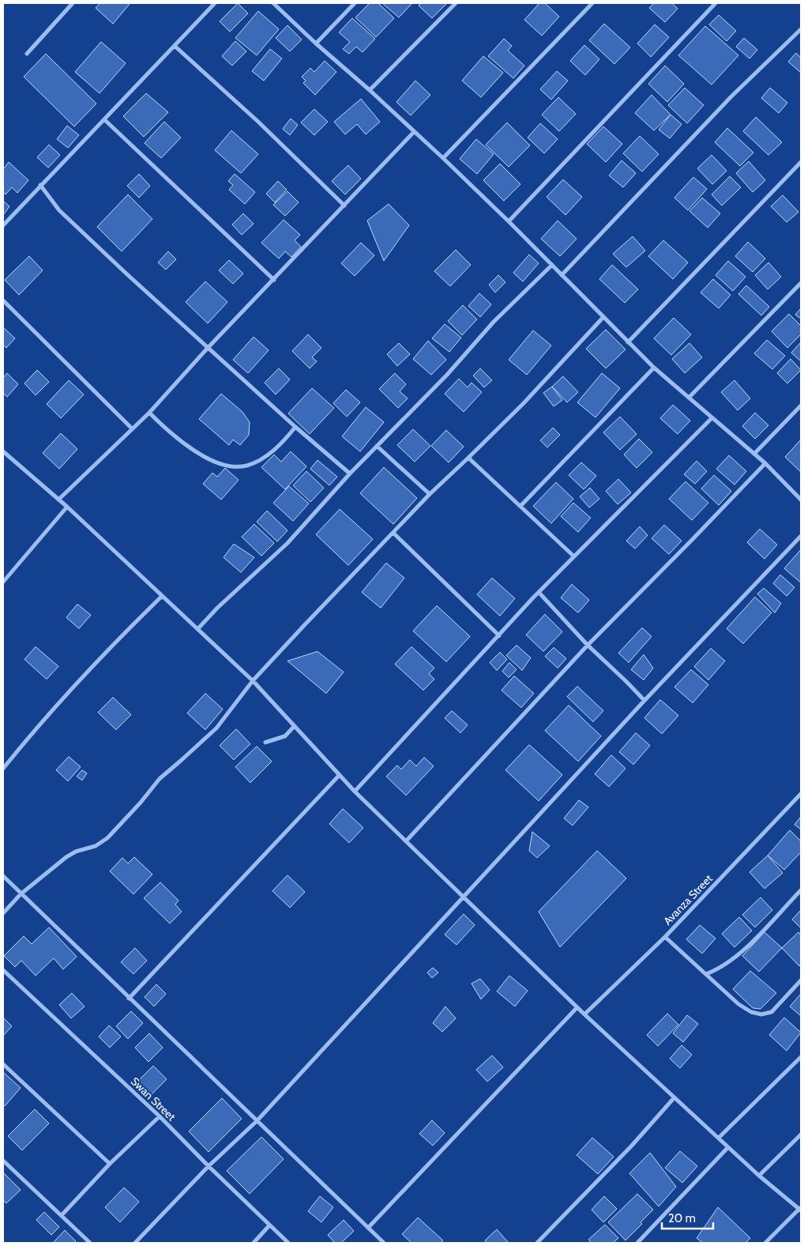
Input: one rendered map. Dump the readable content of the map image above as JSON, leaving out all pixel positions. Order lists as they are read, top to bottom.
{
  "streets": {
    "street": ["Avanza Street", "Swan Street"]
  },
  "scale_bar": "20 m"
}
